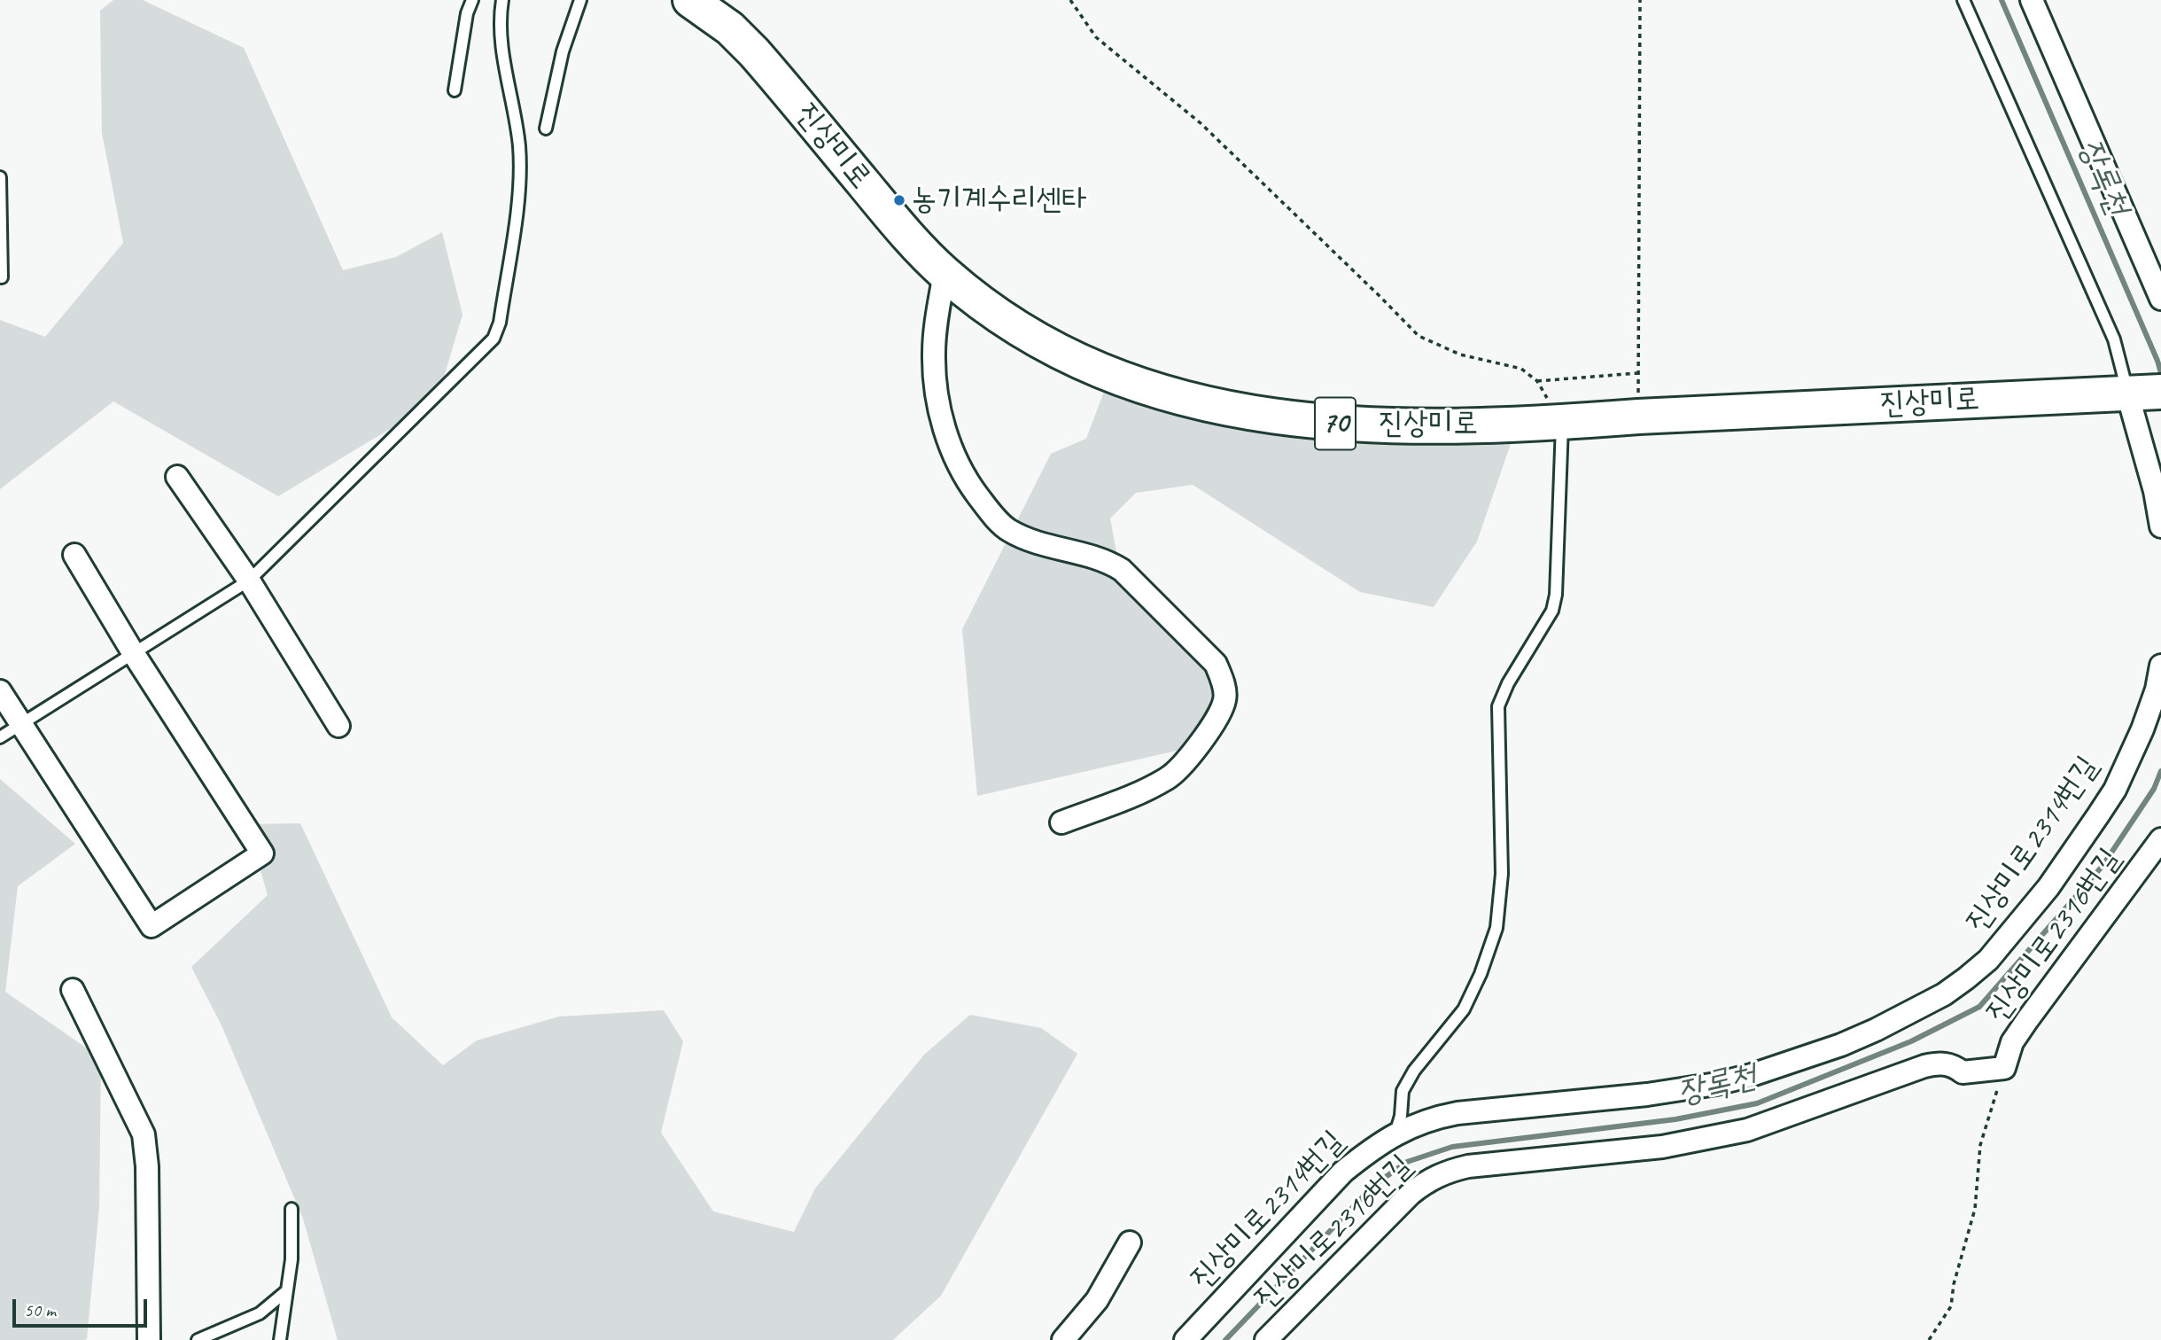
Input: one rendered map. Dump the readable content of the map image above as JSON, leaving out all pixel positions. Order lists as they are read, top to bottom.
{
  "streets": {
    "main road": ["진상미로", "70"],
    "street": ["진상미로2314번길", "진상미로2316번길"]
  },
  "water": ["장록천"],
  "places": ["농기계수리센타"],
  "scale_bar": "50 m"
}
